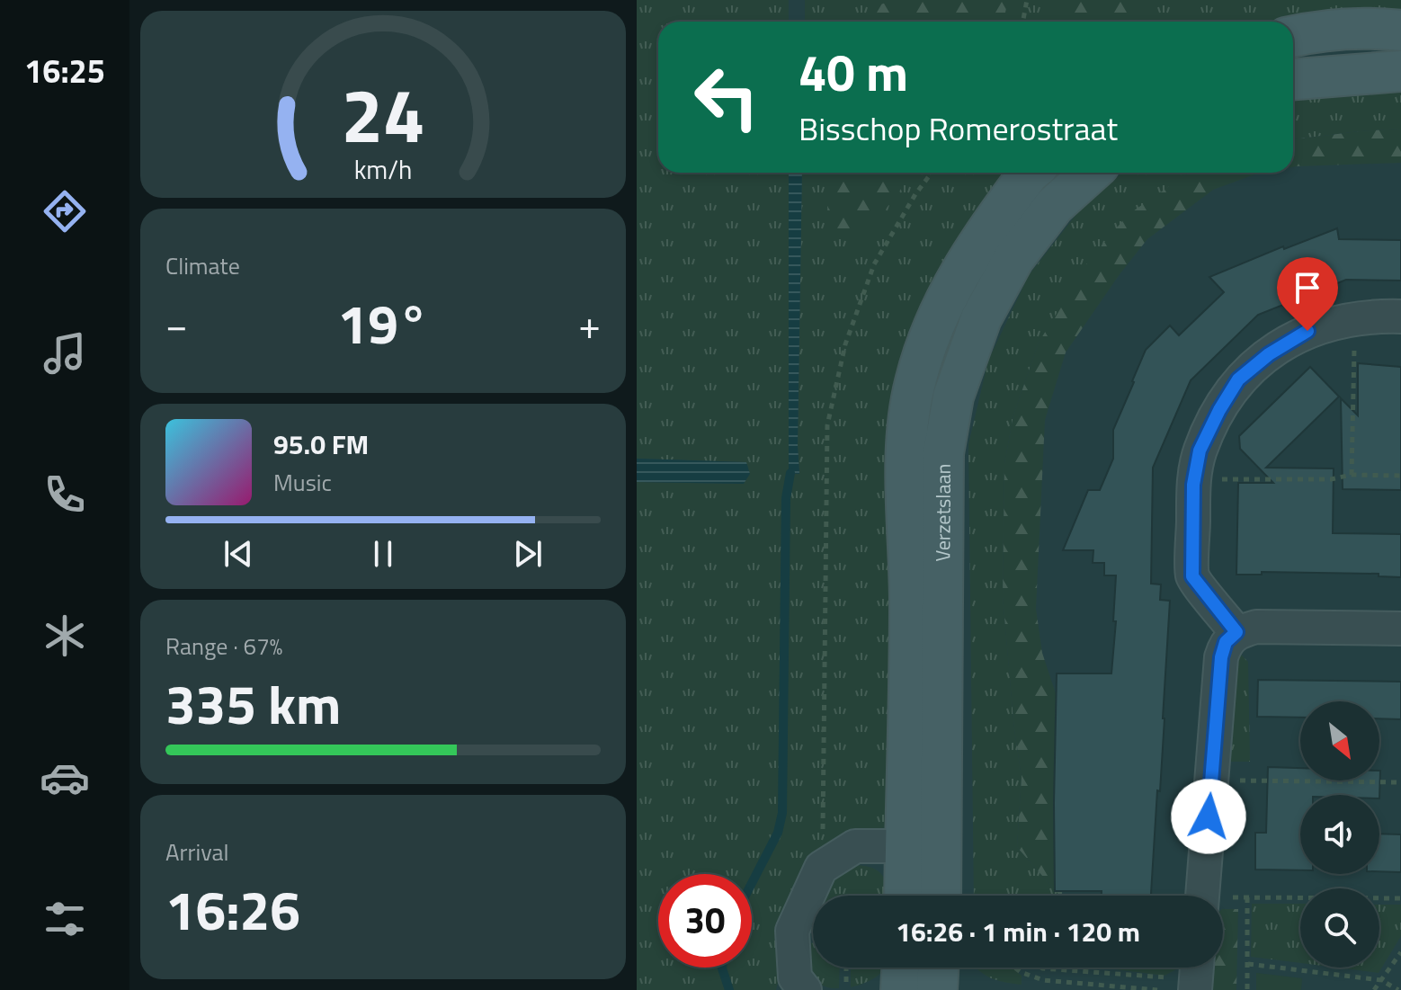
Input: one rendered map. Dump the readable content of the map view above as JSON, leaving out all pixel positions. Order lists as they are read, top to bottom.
{
  "streets": {
    "main road": ["Verzetslaan"]
  },
  "north": "bottom right",
  "page": {
    "tabs": "16:25",
    "turn": ["40 m", "Bisschop Romerostraat"],
    "tile": [
      "Climate",
      ["Range · 67%", "335 km"],
      ["Arrival", "16:26"]
    ],
    "heat": ["−", "19°", "+"],
    "song": ["95.0 FM", "Music"],
    "limit": "30",
    "trip": "16:26 · 1 min · 120 m",
    "gauge": ["24", "km/h"]
  }
}
